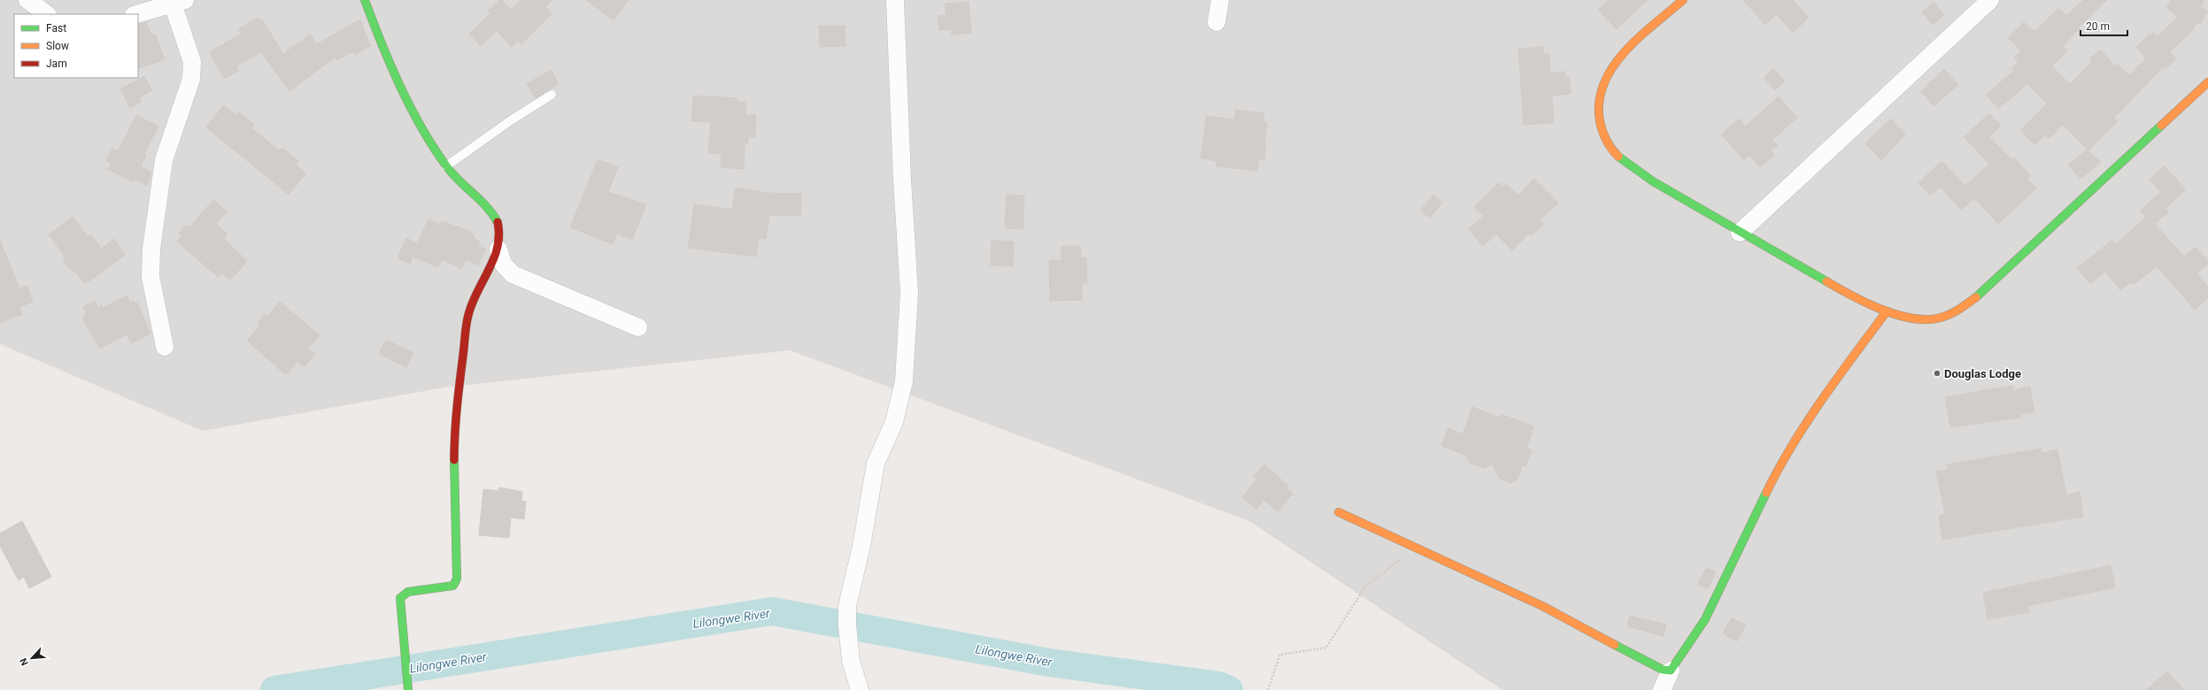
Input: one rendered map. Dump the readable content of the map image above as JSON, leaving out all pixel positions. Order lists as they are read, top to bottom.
{
  "water": ["Lilongwe River"],
  "places": ["Douglas Lodge"],
  "legend": ["Fast", "Slow", "Jam"],
  "scale_bar": "20 m",
  "north": "bottom left"
}
